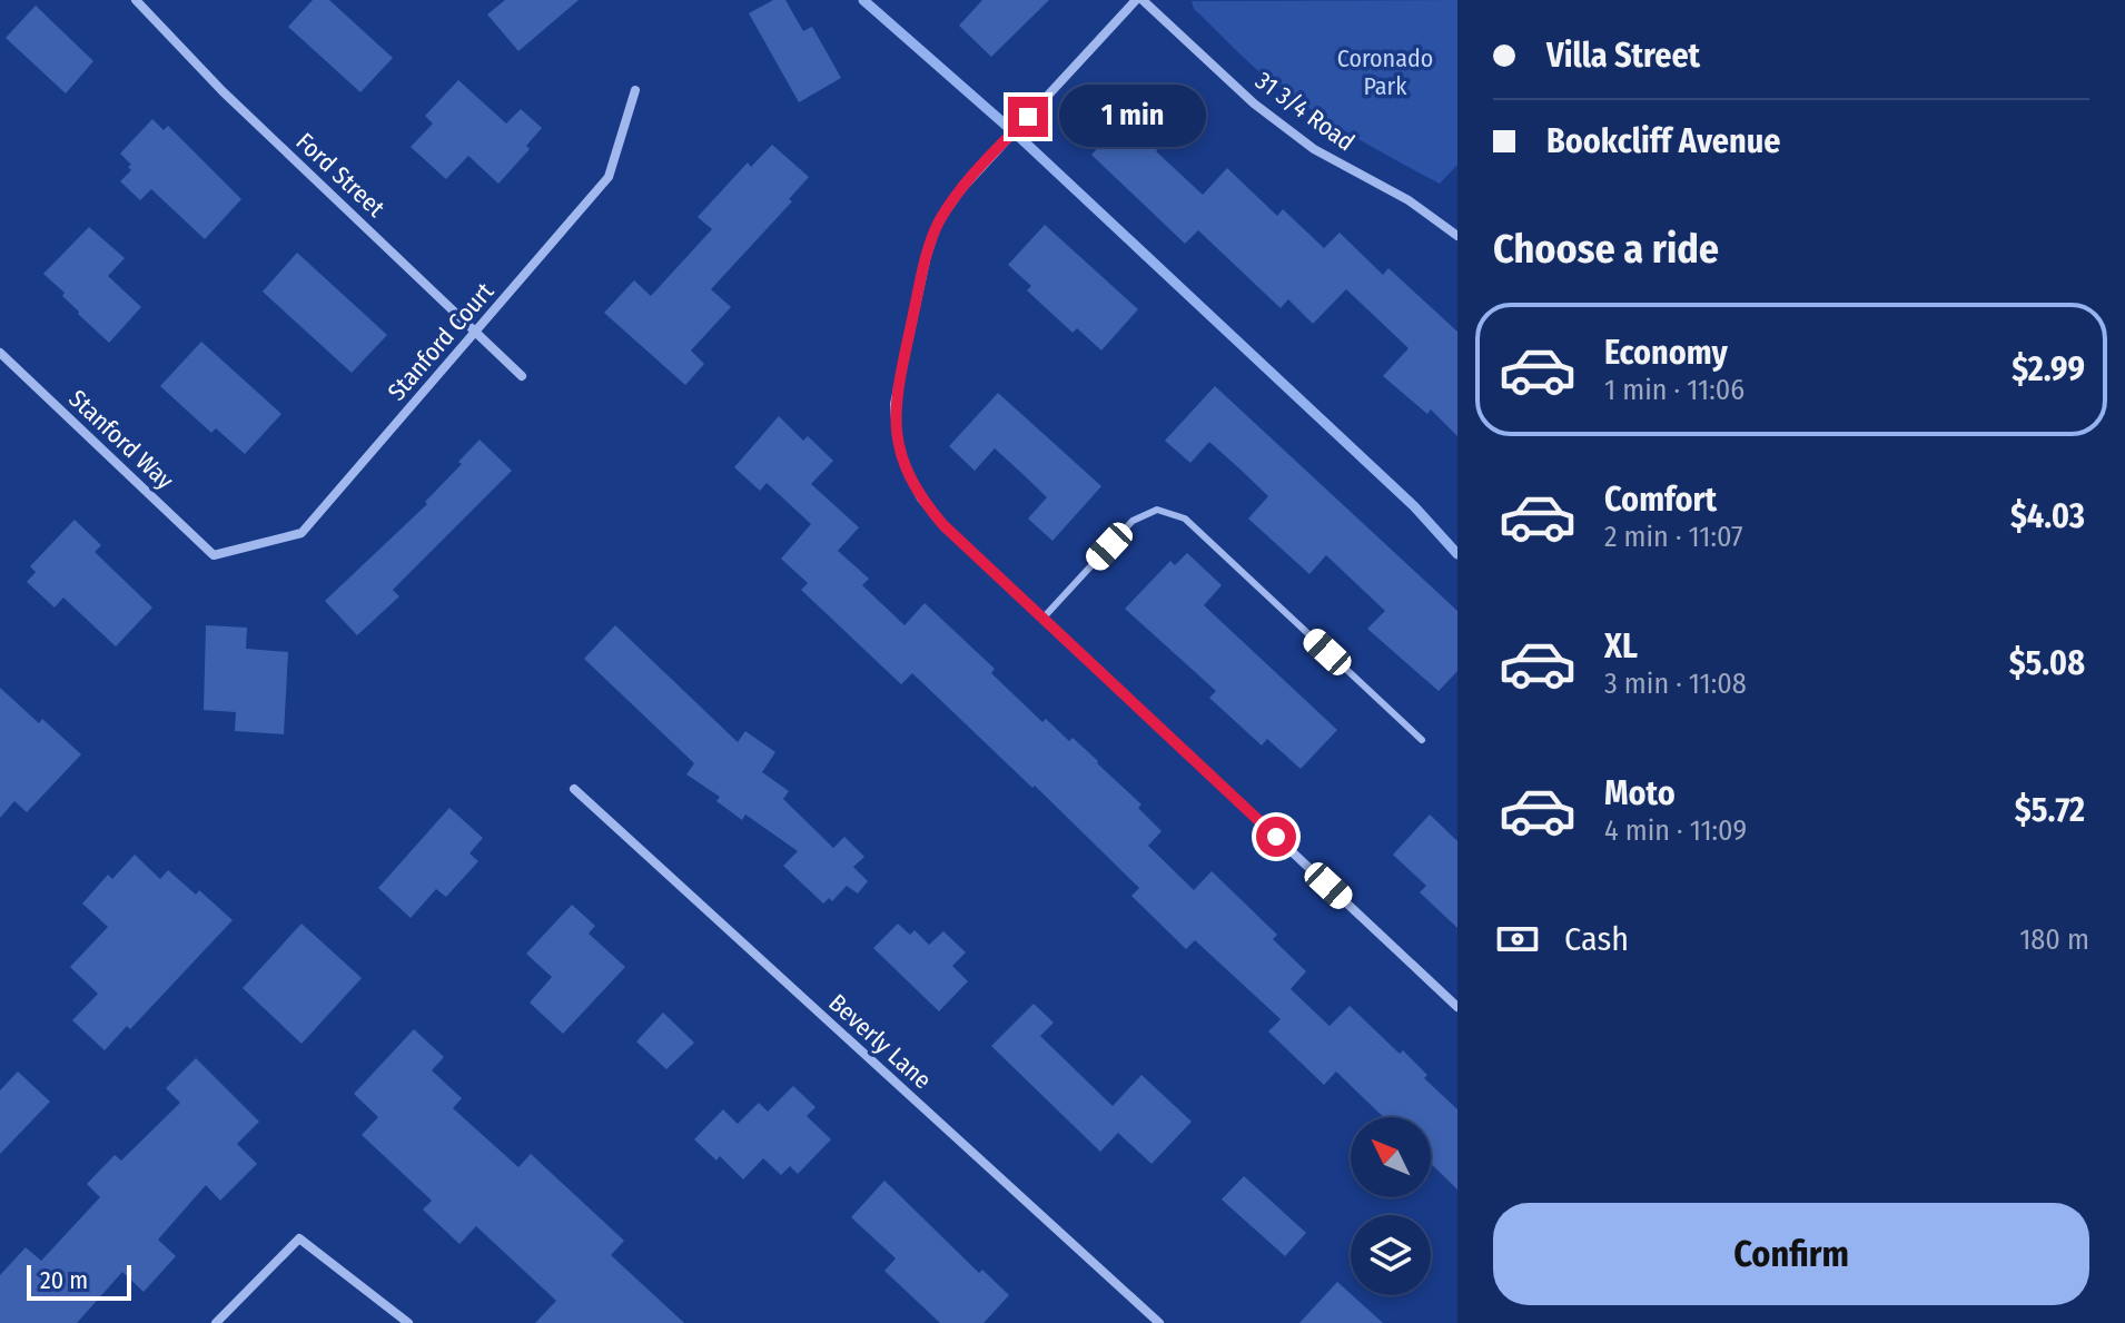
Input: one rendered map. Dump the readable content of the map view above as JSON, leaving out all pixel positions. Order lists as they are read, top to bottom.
{
  "streets": {
    "street": [
      "31 3/4 Road",
      "Ford Street",
      "Stanford Court",
      "Stanford Way",
      "Beverly Lane"
    ]
  },
  "crossings": [
    ["Ford Street", "Stanford Court"],
    ["Stanford Court", "Stanford Way"]
  ],
  "parks": ["Coronado Park"],
  "scale_bar": "20 m",
  "north": "top left",
  "page": {
    "banner": ["Villa Street", "Bookcliff Avenue"],
    "bubble": "1 min",
    "heading": "Choose a ride",
    "list": [
      {
        "name": "Economy",
        "note": "1 min · 11:06",
        "value": "$2.99"
      },
      {
        "name": "Comfort",
        "note": "2 min · 11:07",
        "value": "$4.03"
      },
      {
        "name": "XL",
        "note": "3 min · 11:08",
        "value": "$5.08"
      },
      {
        "name": "Moto",
        "note": "4 min · 11:09",
        "value": "$5.72"
      }
    ],
    "pay": ["Cash", "180 m"],
    "buttons": "Confirm",
    "scale": "20 m"
  }
}
